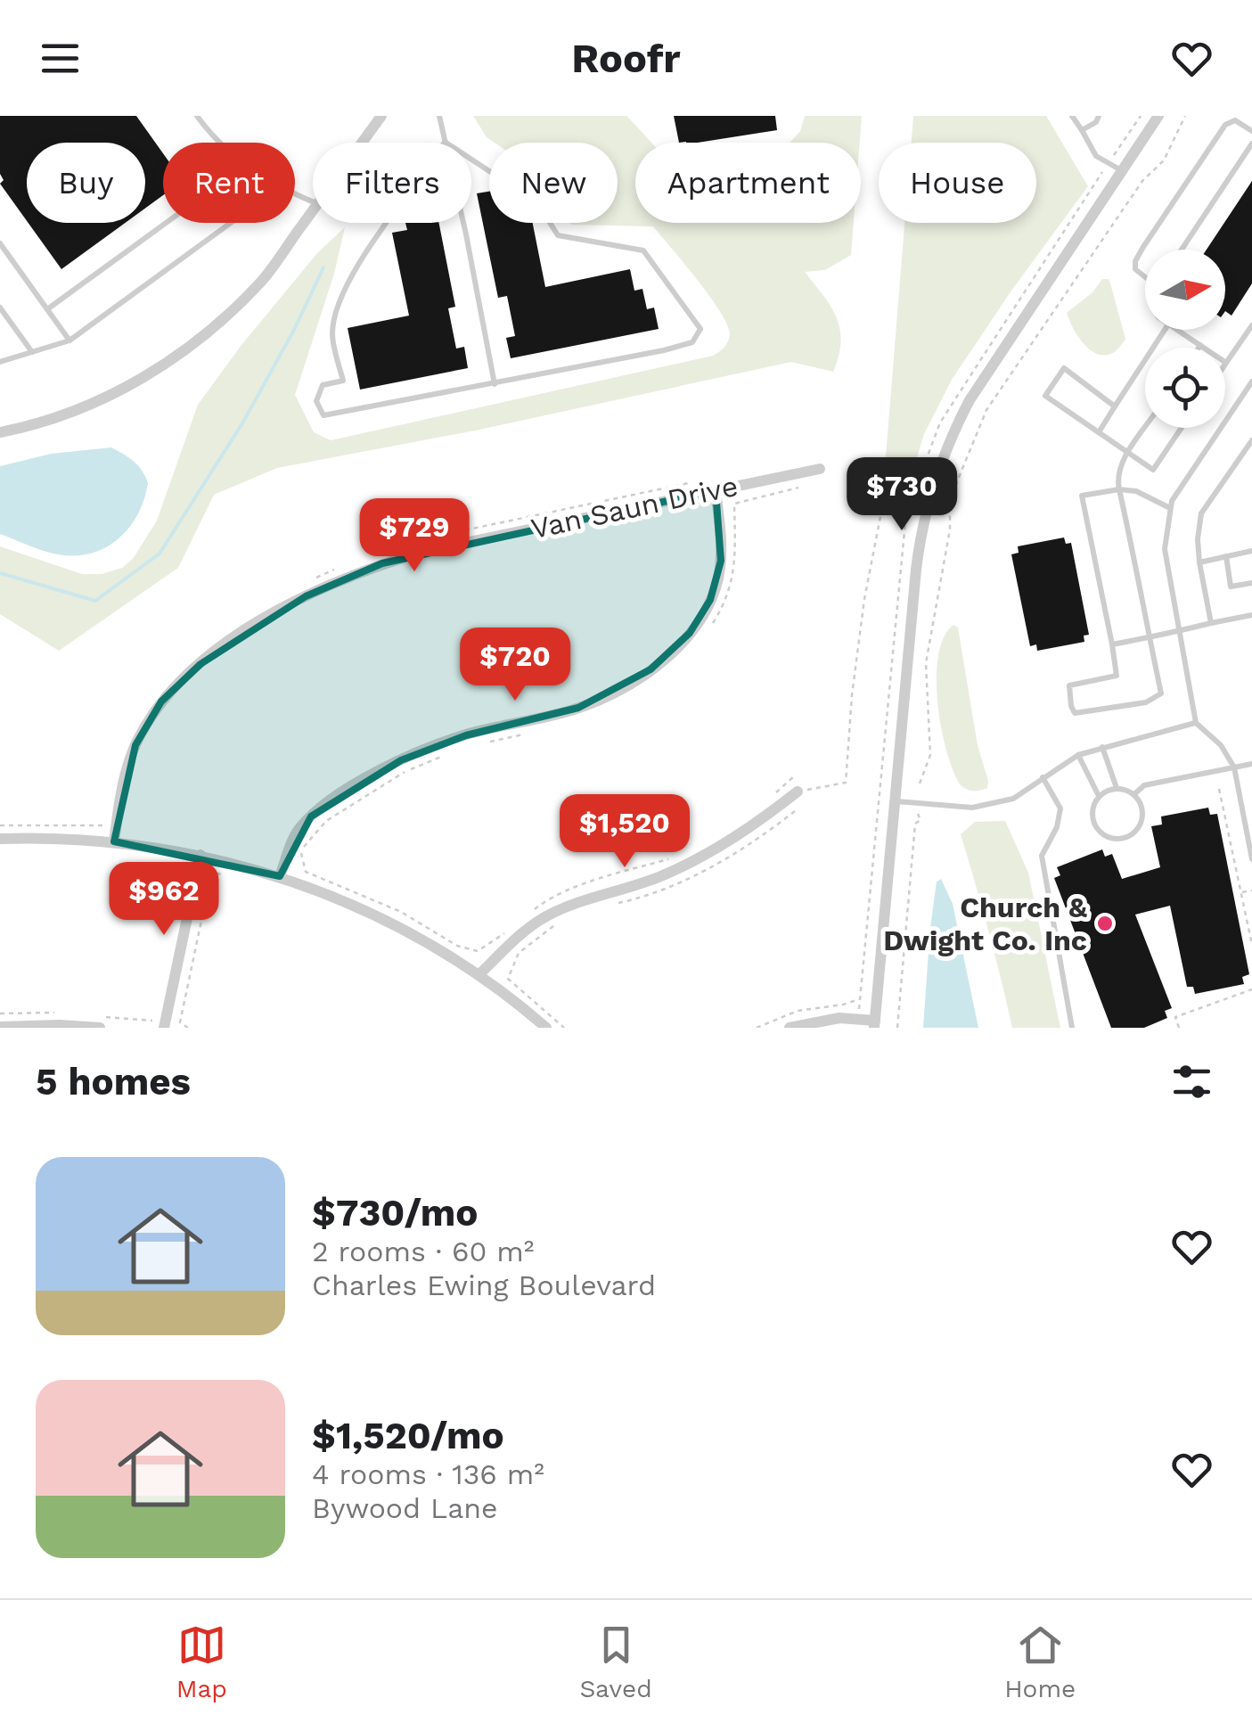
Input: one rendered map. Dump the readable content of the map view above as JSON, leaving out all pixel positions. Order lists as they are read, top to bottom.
{
  "streets": {
    "street": ["Van Saun Drive"]
  },
  "places": ["Church & Dwight Co. Inc"],
  "north": "right",
  "page": {
    "header": "Roofr",
    "chip": [
      "Buy",
      "Rent",
      "Filters",
      "New",
      "Apartment",
      "House"
    ],
    "price": [
      "$730",
      "$729",
      "$720",
      "$1,520",
      "$962"
    ],
    "heading": "5 homes",
    "list": [
      {
        "name": "$730/mo",
        "note": "2 rooms · 60 m² · Charles Ewing Boulevard"
      },
      {
        "name": "$1,520/mo",
        "note": "4 rooms · 136 m² · Bywood Lane"
      }
    ],
    "tabs": ["Map", "Saved", "Home"]
  }
}
